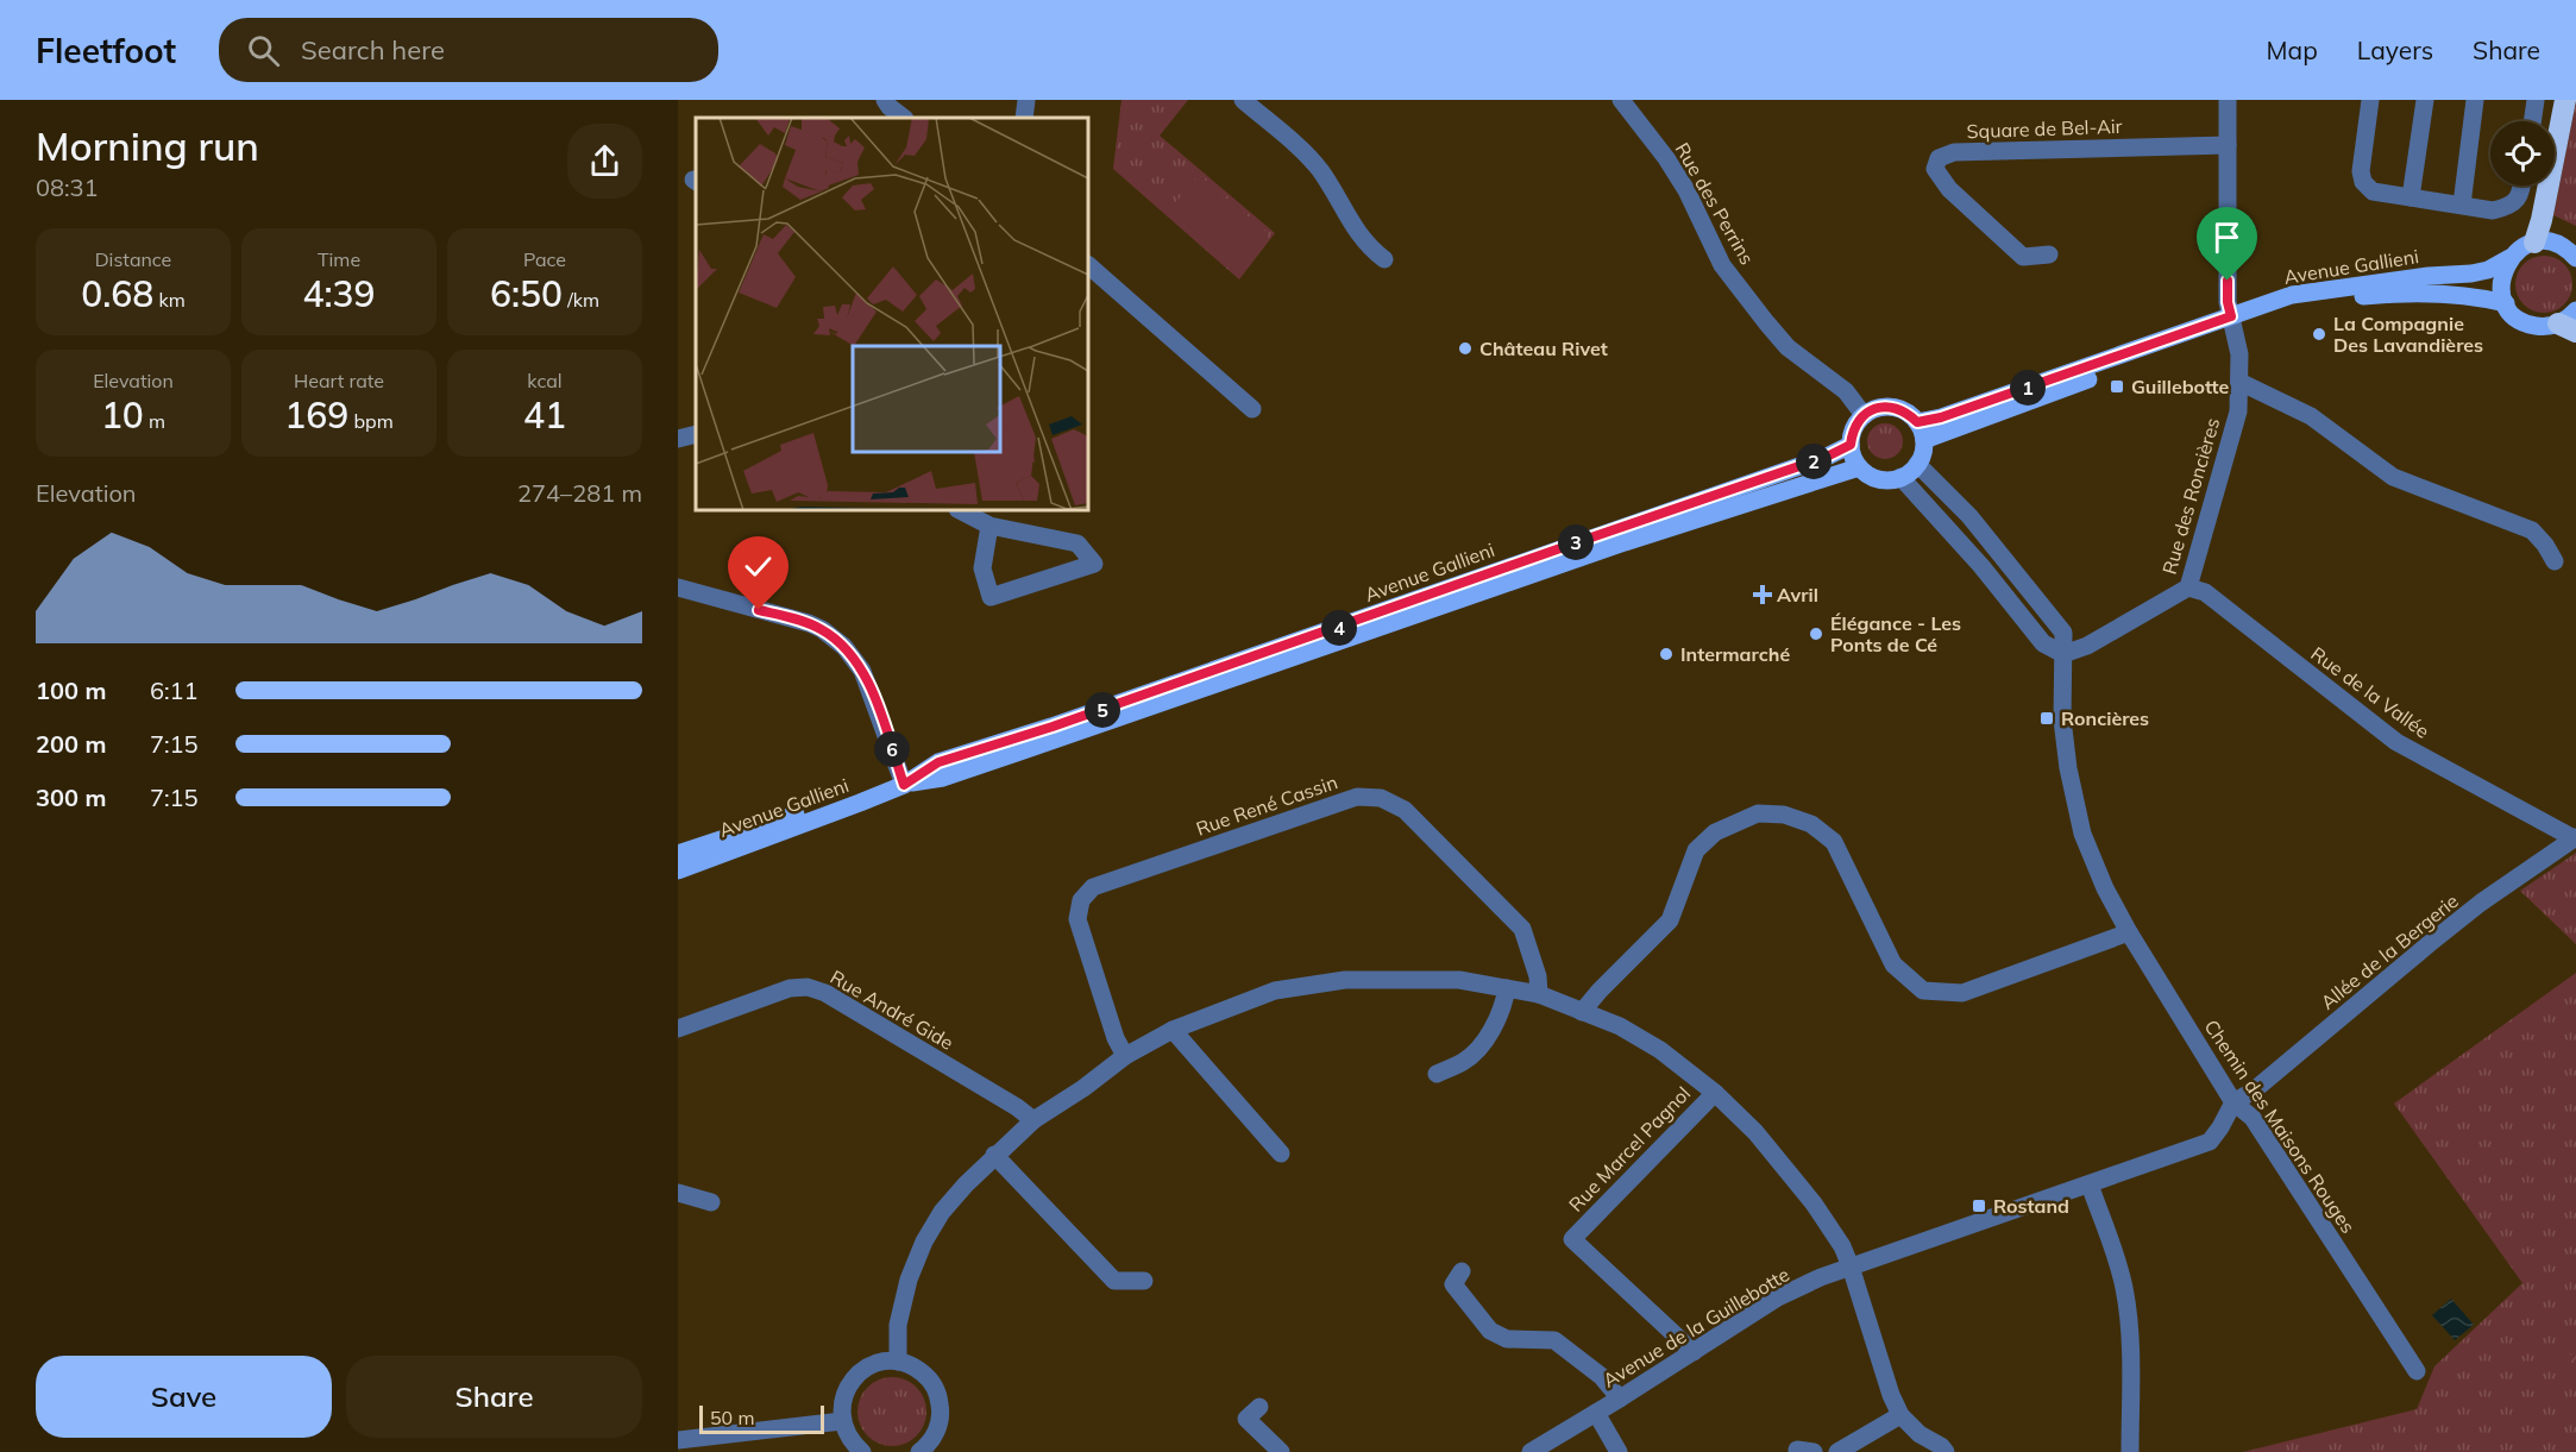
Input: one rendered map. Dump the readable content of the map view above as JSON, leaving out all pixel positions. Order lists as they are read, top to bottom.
{
  "streets": {
    "main road": ["Avenue Gallieni"],
    "street": [
      "Square de Bel-Air",
      "Rue des Perrins",
      "Rue des Roncières",
      "Rue de la Vallée",
      "Rue René Cassin",
      "Allée de la Bergerie",
      "Rue André Gide",
      "Chemin des Maisons Rouges",
      "Rue Marcel Pagnol",
      "Avenue de la Guillebotte"
    ]
  },
  "crossings": [
    ["Square de Bel-Air", "Rue des Roncières"],
    ["Rue des Perrins", "Avenue Gallieni"],
    ["Rue des Perrins", "Chemin des Maisons Rouges"],
    ["Avenue Gallieni", "Rue des Roncières"],
    ["Avenue Gallieni", "Chemin des Maisons Rouges"],
    ["Rue des Roncières", "Rue de la Vallée"],
    ["Rue des Roncières", "Chemin des Maisons Rouges"],
    ["Rue de la Vallée", "Allée de la Bergerie"],
    ["Allée de la Bergerie", "Chemin des Maisons Rouges"],
    ["Allée de la Bergerie", "Avenue de la Guillebotte"],
    ["Chemin des Maisons Rouges", "Avenue de la Guillebotte"],
    ["Rue Marcel Pagnol", "Avenue de la Guillebotte"]
  ],
  "places": {
    "other": [
      "La Compagnie Des Lavandières",
      "Château Rivet",
      "Élégance - Les Ponts de Cé",
      "Intermarché"
    ],
    "transit": ["Guillebotte", "Roncières", "Rostand"],
    "health": ["Avril"]
  },
  "scale_bar": "50 m",
  "page": {
    "header": "Fleetfoot",
    "search": "Search here",
    "nav": ["Map", "Layers", "Share"],
    "heading": ["Morning run", "08:31"],
    "stats": [
      ["Distance", "0.68 km"],
      ["Time", "4:39"],
      ["Pace", "6:50 /km"],
      ["Elevation", "10 m"],
      ["Heart rate", "169 bpm"],
      ["kcal", "41"]
    ],
    "pins": [
      "1",
      "2",
      "3",
      "4",
      "5",
      "6"
    ],
    "chart": ["Elevation", "274–281 m"],
    "list": [
      {
        "name": "100 m",
        "note": "6:11"
      },
      {
        "name": "200 m",
        "note": "7:15"
      },
      {
        "name": "300 m",
        "note": "7:15"
      }
    ],
    "buttons": ["Save", "Share"],
    "scale": "50 m"
  }
}
